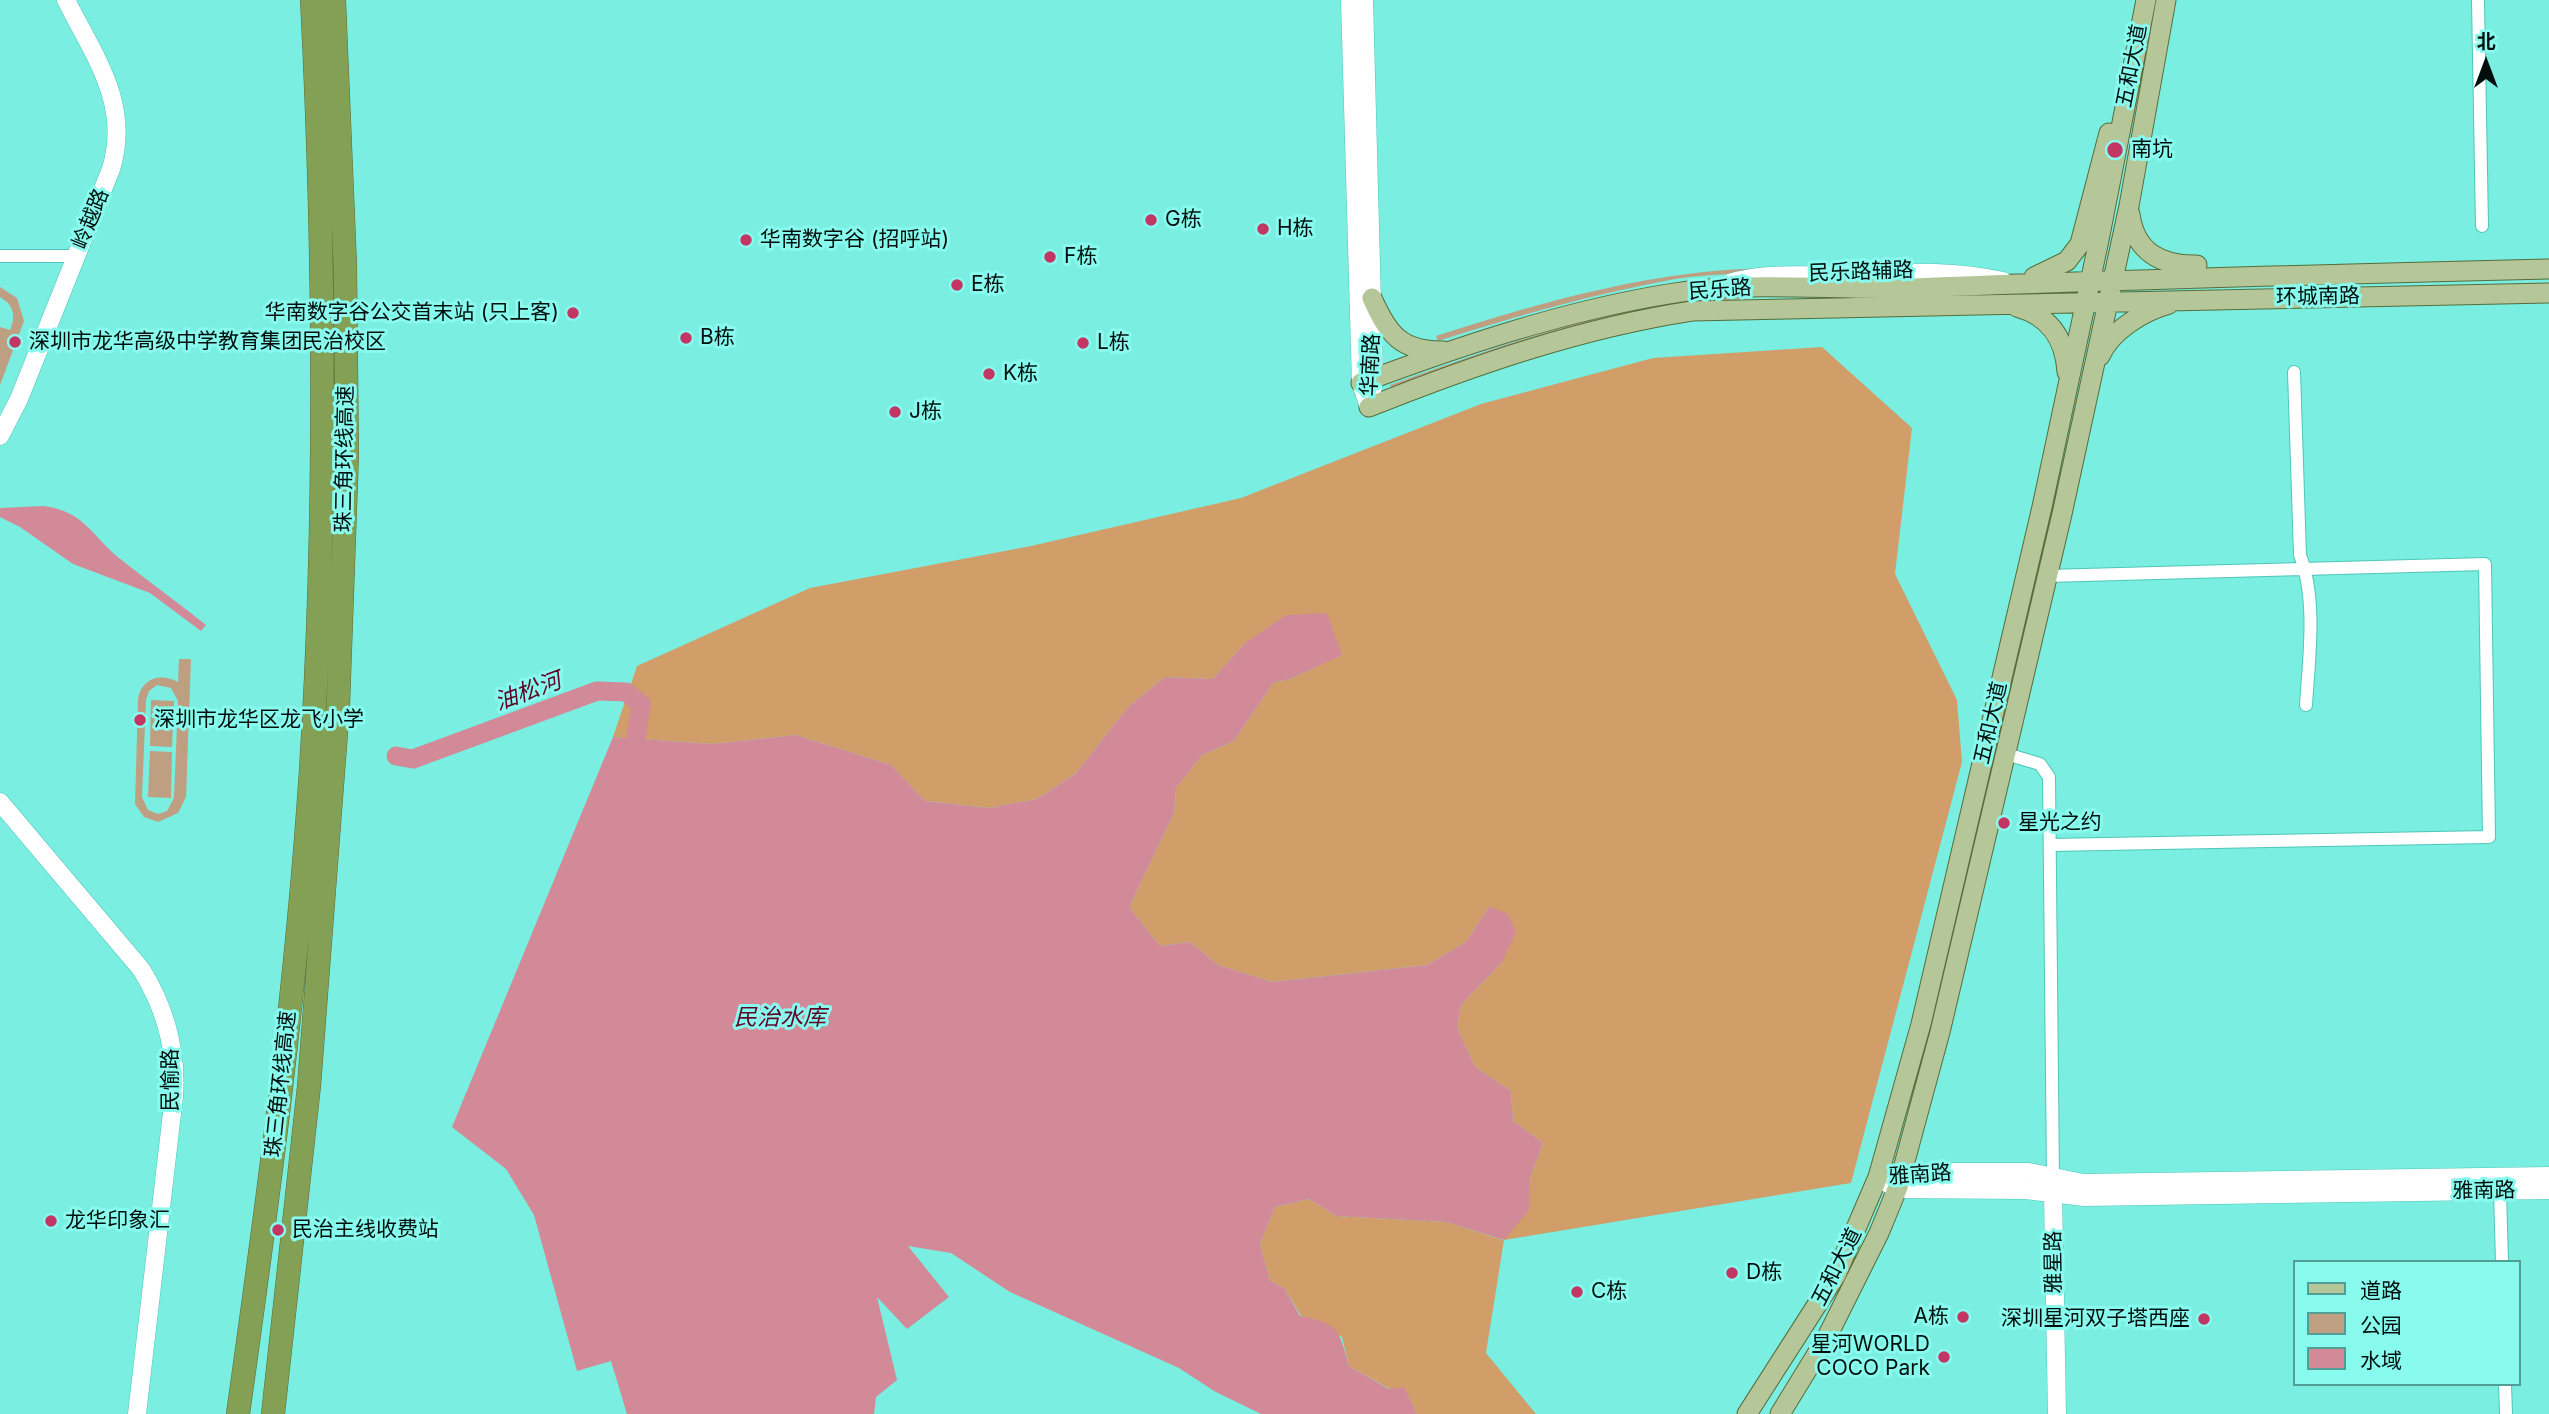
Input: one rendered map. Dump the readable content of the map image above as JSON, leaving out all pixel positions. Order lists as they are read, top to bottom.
{
  "streets": {
    "highway": ["珠三角环线高速"],
    "main road": ["五和大道", "民乐路", "环城南路"],
    "street": [
      "岭越路",
      "华南路",
      "民愉路",
      "雅南路",
      "雅星路"
    ]
  },
  "crossings": [
    ["五和大道", "民乐路"],
    ["五和大道", "环城南路"],
    ["五和大道", "雅南路"],
    ["民乐路", "环城南路"],
    ["民乐路", "华南路"],
    ["雅南路", "雅星路"]
  ],
  "water": ["油松河", "民治水库"],
  "places": [
    "南坑",
    "G栋",
    "H栋",
    "华南数字谷 (招呼站)",
    "F栋",
    "E栋",
    "华南数字谷公交首末站 (只上客)",
    "B栋",
    "深圳市龙华高级中学教育集团民治校区",
    "L栋",
    "K栋",
    "J栋",
    "深圳市龙华区龙飞小学",
    "星光之约",
    "龙华印象汇",
    "民治主线收费站",
    "D栋",
    "C栋",
    "A栋",
    "深圳星河双子塔西座",
    "星河WORLD COCO Park"
  ],
  "legend": ["道路", "公园", "水域"],
  "north": "top"
}
